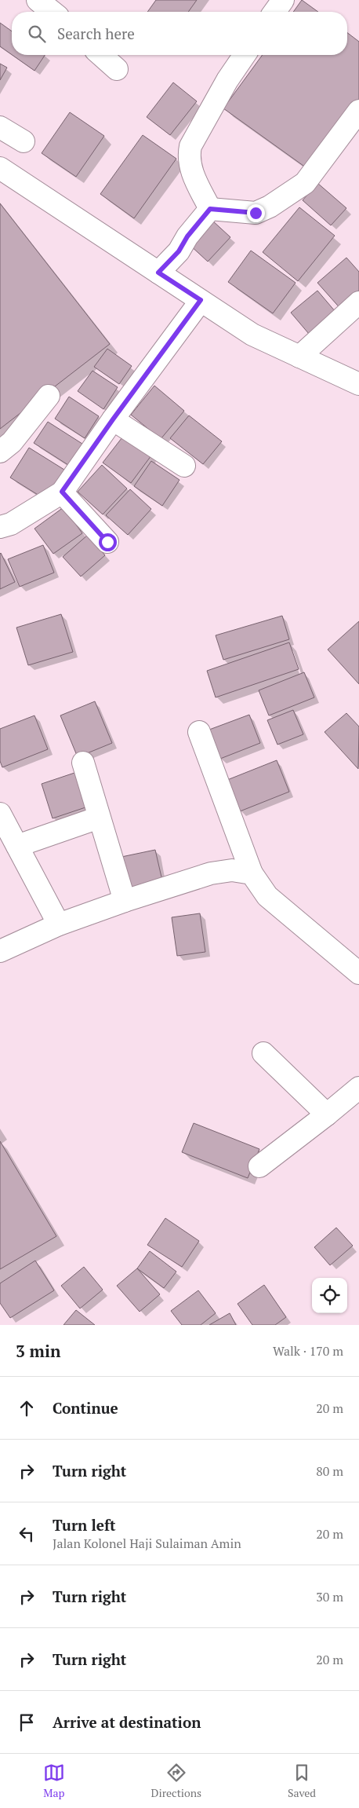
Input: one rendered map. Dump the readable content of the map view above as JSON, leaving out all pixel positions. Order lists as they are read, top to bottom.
{
  "page": {
    "search": "Search here",
    "heading": ["3 min", "Walk · 170 m"],
    "list": [
      ["Continue", "20 m"],
      ["Turn right", "80 m"],
      ["Turn left", "Jalan Kolonel Haji Sulaiman Amin", "20 m"],
      ["Turn right", "30 m"],
      ["Turn right", "20 m"],
      "Arrive at destination"
    ],
    "nav": ["Map", "Directions", "Saved"]
  }
}
